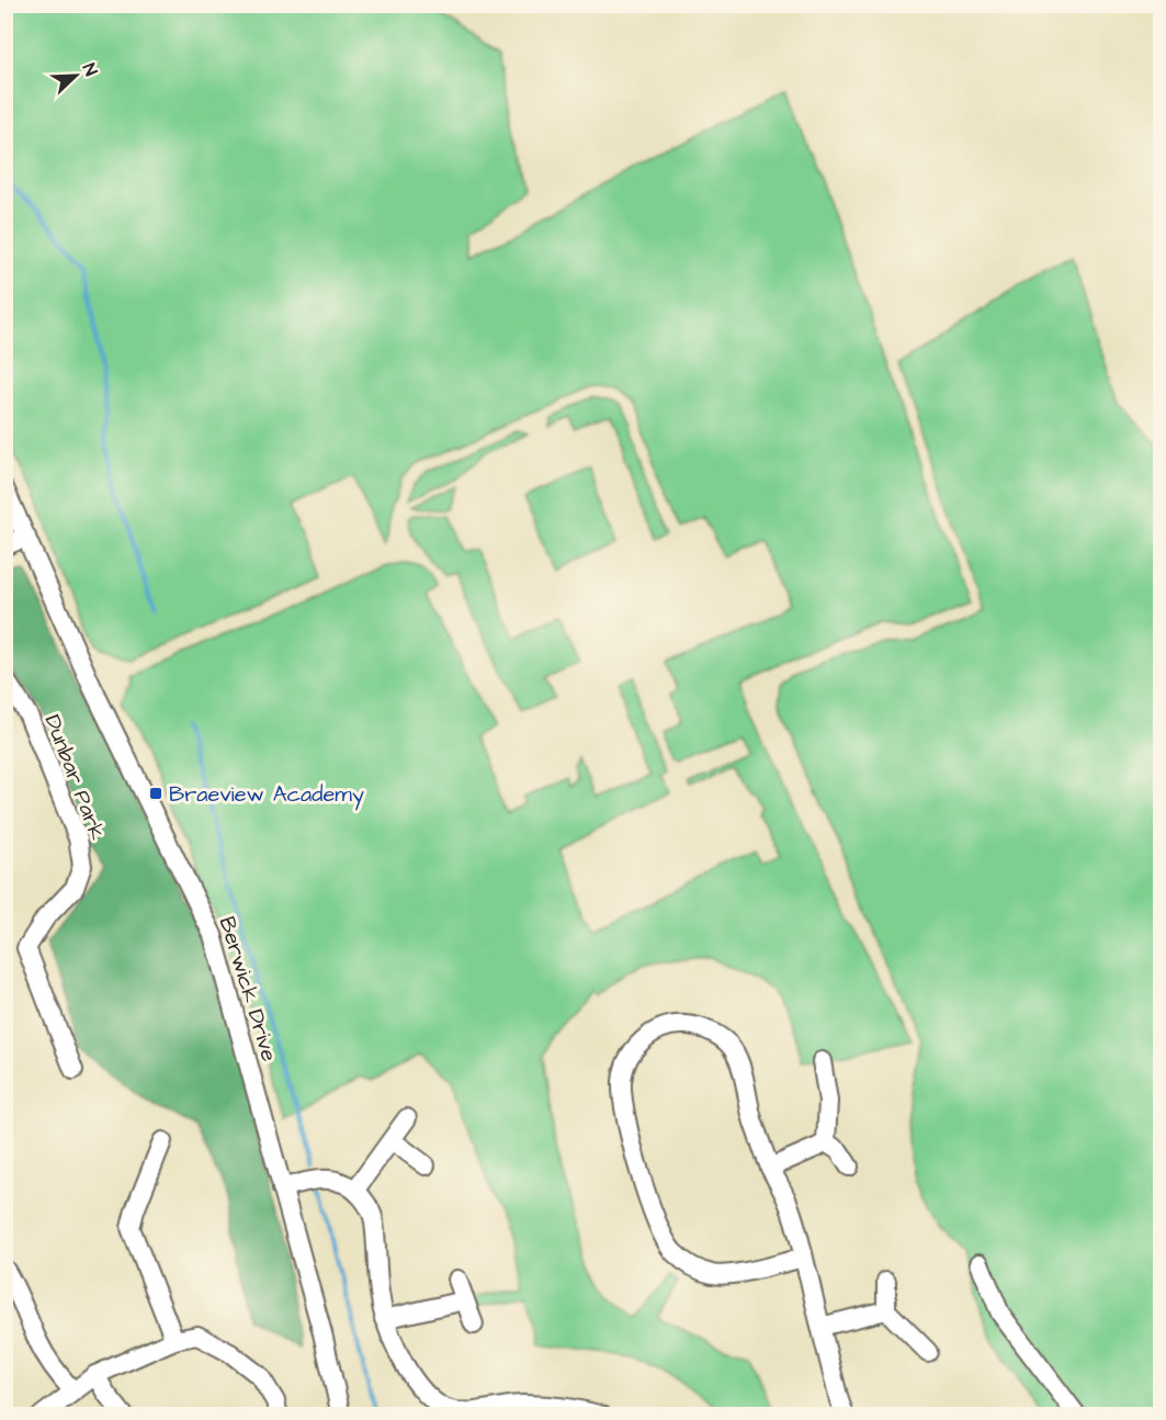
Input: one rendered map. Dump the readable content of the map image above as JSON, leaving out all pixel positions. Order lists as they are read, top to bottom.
{
  "streets": {
    "street": ["Dunbar Park", "Berwick Drive"]
  },
  "places": {
    "transit": ["Braeview Academy"]
  },
  "north": "top right"
}
